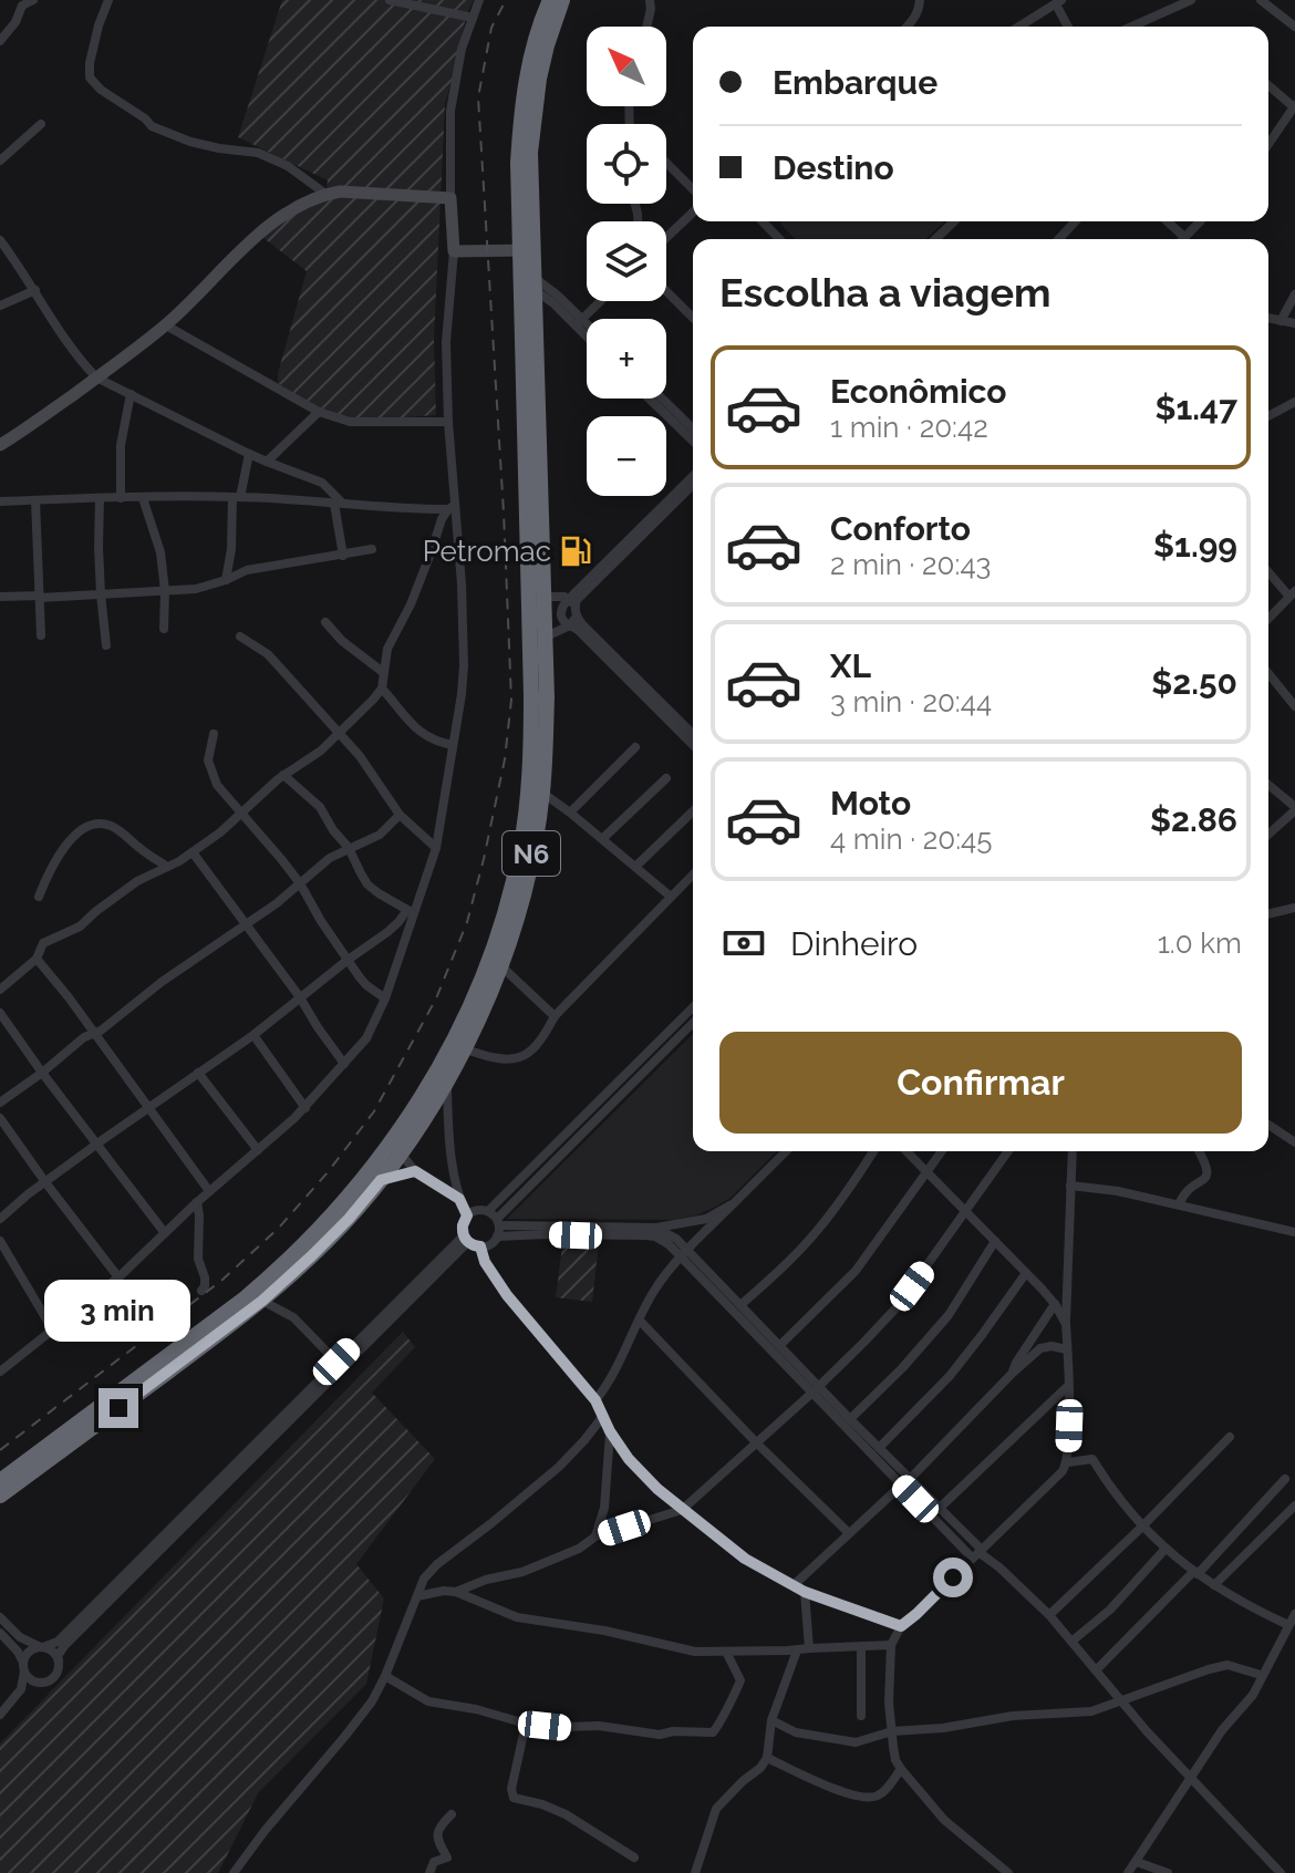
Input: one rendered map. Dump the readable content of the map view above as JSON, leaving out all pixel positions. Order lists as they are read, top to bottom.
{
  "streets": {
    "highway": ["N6"]
  },
  "places": {
    "fuel station": ["Petromac"]
  },
  "north": "top left",
  "page": {
    "map_buttons": ["+", "−"],
    "banner": ["Embarque", "Destino"],
    "heading": "Escolha a viagem",
    "list": [
      {
        "name": "Econômico",
        "note": "1 min · 20:42",
        "value": "$1.47"
      },
      {
        "name": "Conforto",
        "note": "2 min · 20:43",
        "value": "$1.99"
      },
      {
        "name": "XL",
        "note": "3 min · 20:44",
        "value": "$2.50"
      },
      {
        "name": "Moto",
        "note": "4 min · 20:45",
        "value": "$2.86"
      }
    ],
    "pay": ["Dinheiro", "1.0 km"],
    "buttons": "Confirmar",
    "bubble": "3 min"
  }
}
